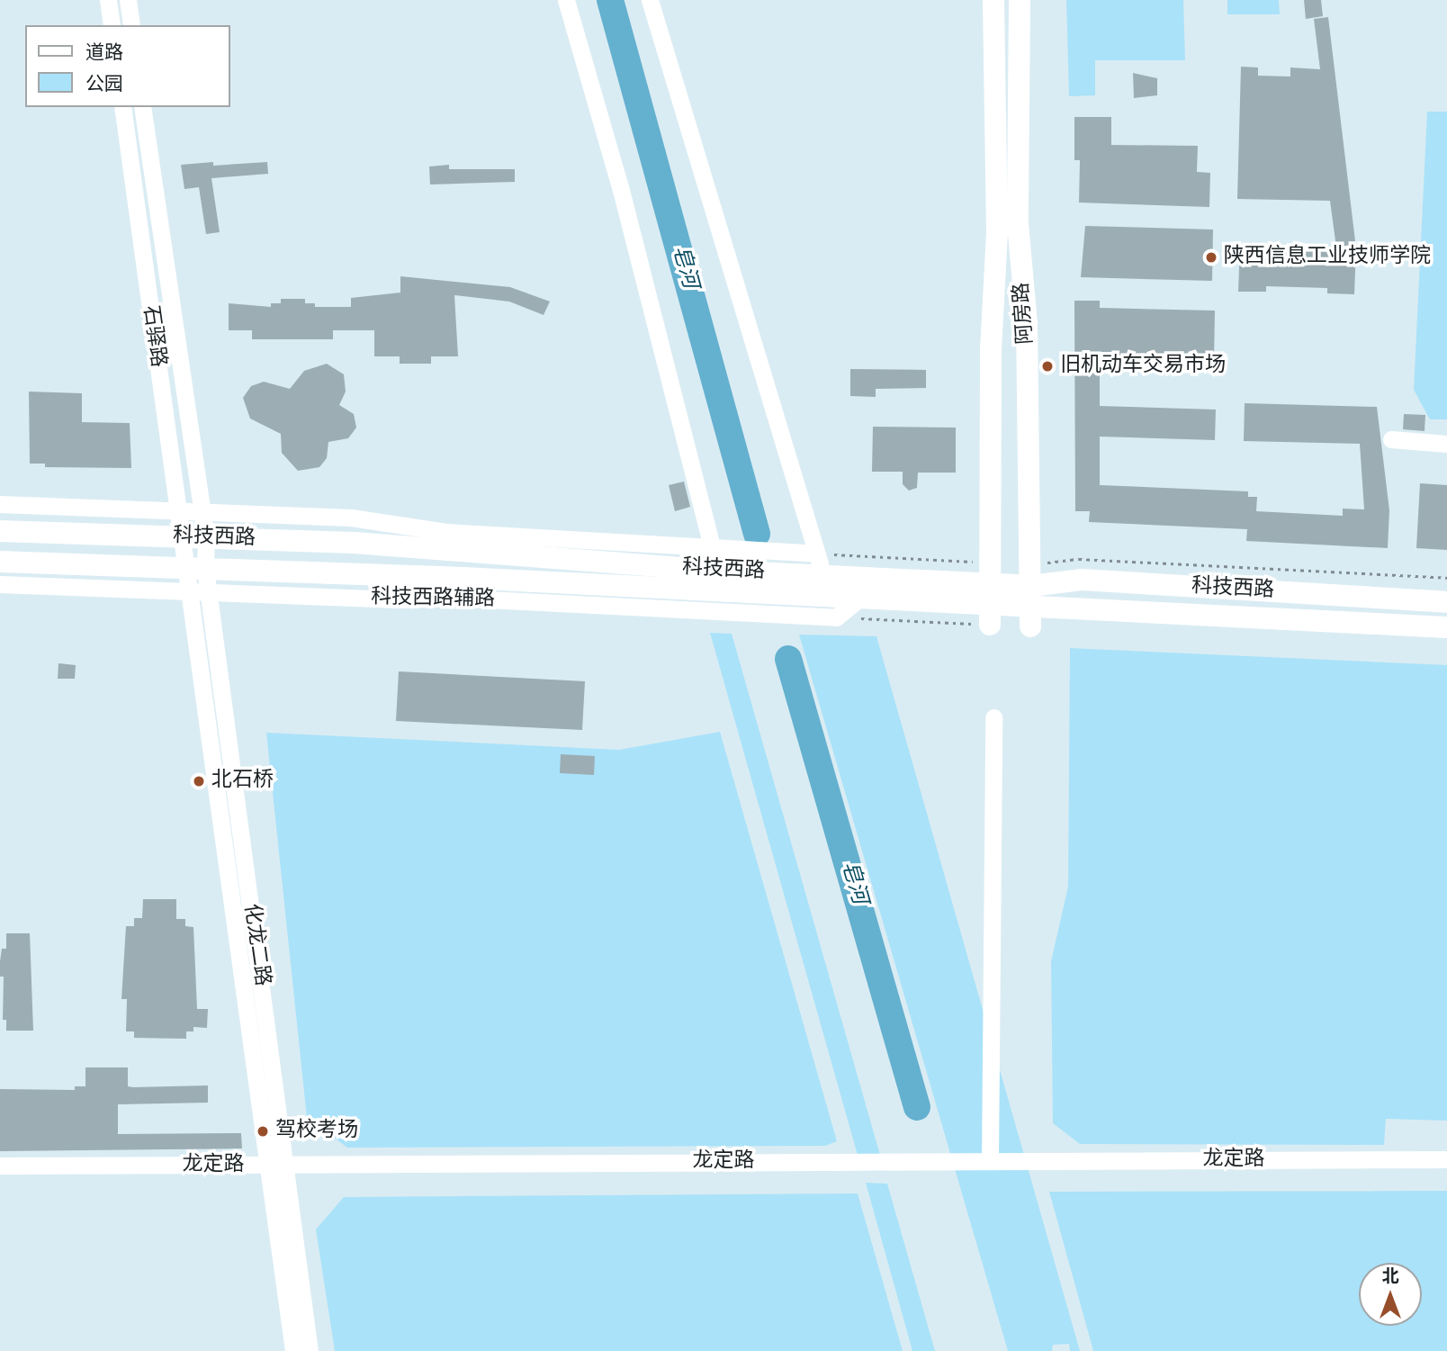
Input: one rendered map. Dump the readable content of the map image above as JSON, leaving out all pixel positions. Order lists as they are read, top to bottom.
{
  "streets": {
    "main road": ["阿房路", "科技西路"],
    "street": [
      "石驿路",
      "科技西路辅路",
      "化龙二路",
      "龙定路"
    ]
  },
  "crossings": [
    ["阿房路", "科技西路"],
    ["石驿路", "科技西路"],
    ["石驿路", "化龙二路"],
    ["科技西路", "科技西路辅路"],
    ["科技西路", "化龙二路"],
    ["科技西路辅路", "化龙二路"],
    ["化龙二路", "龙定路"]
  ],
  "water": ["皂河"],
  "places": [
    "陕西信息工业技师学院",
    "旧机动车交易市场",
    "北石桥",
    "驾校考场"
  ],
  "legend": ["道路", "公园"],
  "north": "top"
}
